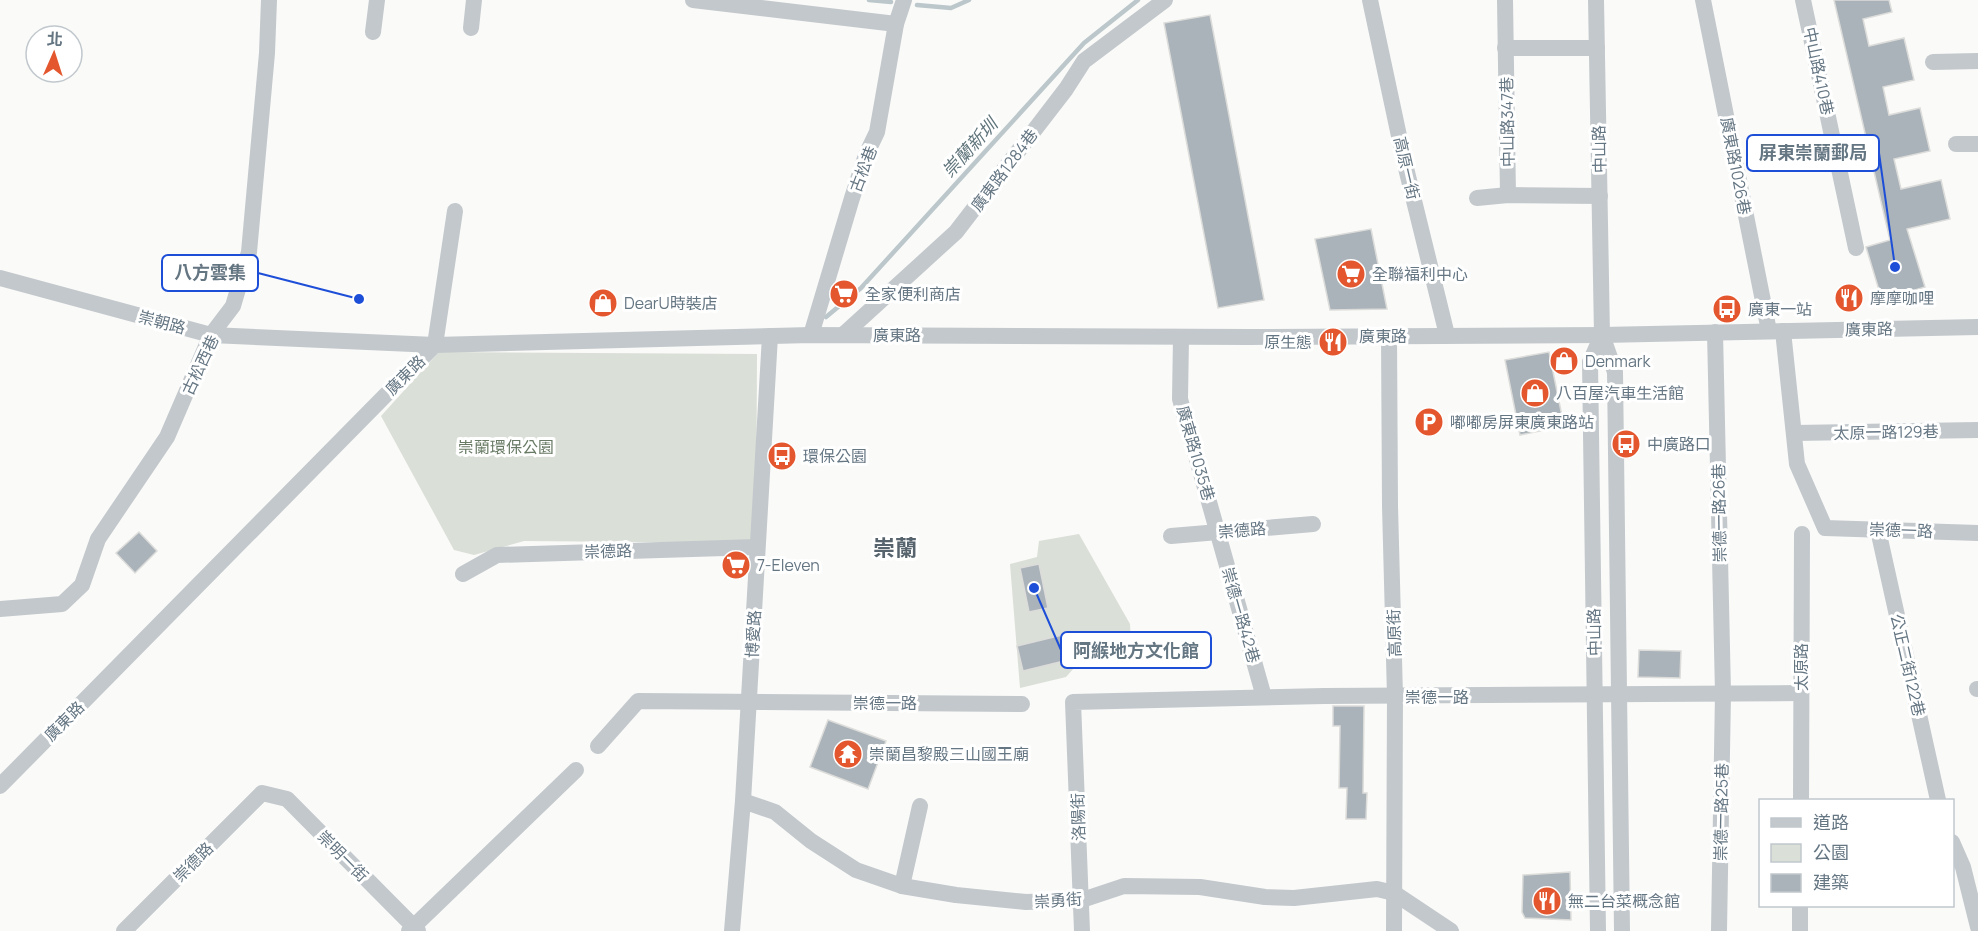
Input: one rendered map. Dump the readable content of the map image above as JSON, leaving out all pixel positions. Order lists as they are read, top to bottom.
{
  "streets": {
    "street": [
      "中山路410巷",
      "中山路347巷",
      "中山路",
      "廣東路1026巷",
      "高原一街",
      "古松巷",
      "廣東路1284巷",
      "崇朝路",
      "廣東路",
      "古松西巷",
      "太原一路129巷",
      "廣東路1035巷",
      "崇德一路26巷",
      "崇德路",
      "崇德一路",
      "崇德一路42巷",
      "高原街",
      "博愛路",
      "公正二街122巷",
      "太原路",
      "崇德一路25巷",
      "洛陽街",
      "崇明一街",
      "崇勇街"
    ]
  },
  "crossings": [
    ["中山路", "廣東路"],
    ["中山路", "崇德一路"],
    ["廣東路1026巷", "廣東路"],
    ["廣東路1026巷", "太原一路129巷"],
    ["廣東路1026巷", "崇德一路"],
    ["高原一街", "廣東路"],
    ["古松巷", "廣東路"],
    ["廣東路1284巷", "廣東路"],
    ["崇朝路", "廣東路"],
    ["崇朝路", "古松西巷"],
    ["廣東路", "廣東路1035巷"],
    ["廣東路", "崇德一路26巷"],
    ["廣東路", "高原街"],
    ["廣東路", "博愛路"],
    ["廣東路1035巷", "崇德路"],
    ["廣東路1035巷", "崇德一路42巷"],
    ["崇德一路26巷", "崇德一路"],
    ["崇德一路26巷", "崇德一路25巷"],
    ["崇德路", "崇德一路42巷"],
    ["崇德路", "博愛路"],
    ["崇德路", "崇明一街"],
    ["崇德一路", "崇德一路42巷"],
    ["崇德一路", "高原街"],
    ["崇德一路", "博愛路"],
    ["崇德一路", "公正二街122巷"],
    ["崇德一路", "太原路"],
    ["崇德一路", "崇德一路25巷"],
    ["崇德一路", "洛陽街"],
    ["高原街", "崇勇街"],
    ["博愛路", "崇勇街"],
    ["洛陽街", "崇勇街"]
  ],
  "districts": ["崇蘭"],
  "water": ["崇蘭新圳"],
  "parks": ["崇蘭環保公園"],
  "places": {
    "other": ["屏東崇蘭郵局", "八方雲集", "阿緱地方文化館"],
    "supermarket": ["全聯福利中心", "全家便利商店", "7-Eleven"],
    "restaurant": ["摩摩咖哩", "原生態", "無二台菜概念館"],
    "shop": ["DearU時裝店", "Denmark", "八百屋汽車生活館"],
    "bus stop": ["廣東一站", "中廣路口", "環保公園"],
    "parking": ["嘟嘟房屏東廣東路站"],
    "temple": ["崇蘭昌黎殿三山國王廟"]
  },
  "legend": ["道路", "公園", "建築"],
  "north": "top"
}
